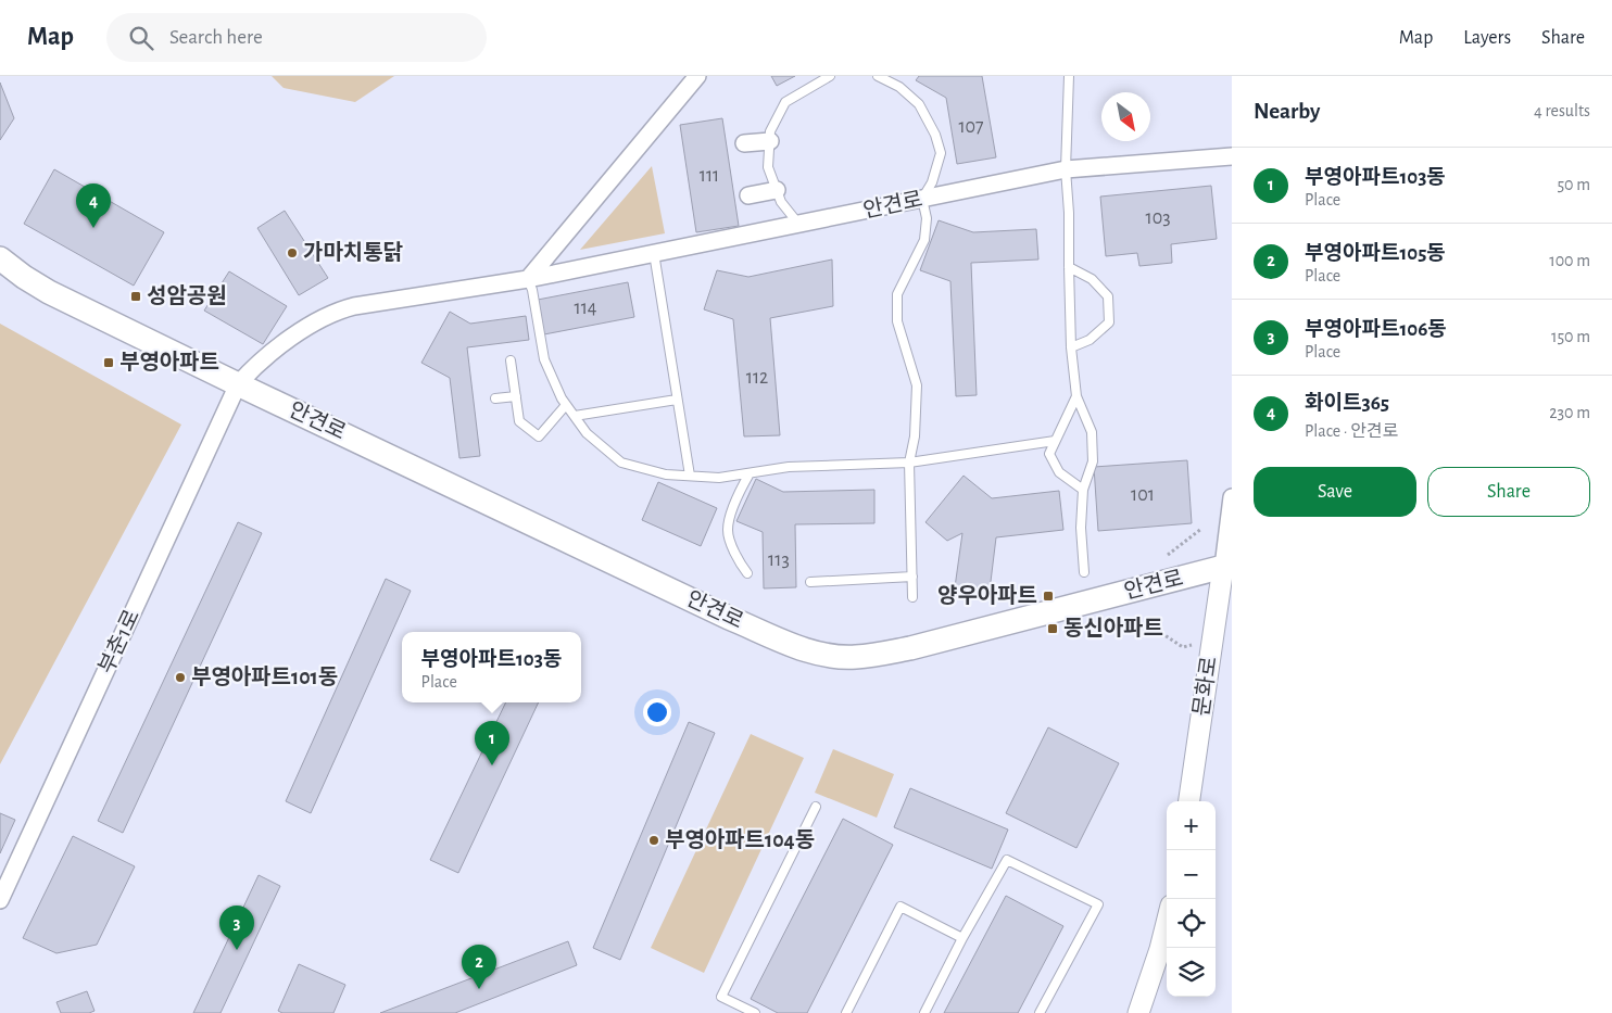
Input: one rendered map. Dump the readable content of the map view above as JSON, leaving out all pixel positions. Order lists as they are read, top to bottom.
{
  "streets": {
    "main road": ["안견로"],
    "street": ["부춘1로", "문화로"]
  },
  "crossings": [
    ["안견로", "부춘1로"],
    ["안견로", "문화로"]
  ],
  "places": {
    "other": ["가마치통닭", "부영아파트101동", "부영아파트104동"],
    "transit": [
      "성암공원",
      "부영아파트",
      "양우아파트",
      "동신아파트"
    ]
  },
  "house_numbers": [
    "107",
    "111",
    "103",
    "114",
    "112",
    "101",
    "113"
  ],
  "north": "bottom right",
  "page": {
    "header": "Map",
    "search": "Search here",
    "nav": ["Map", "Layers", "Share"],
    "heading": ["Nearby", "4 results"],
    "list": [
      {
        "mark": "1",
        "name": "부영아파트103동",
        "note": "Place",
        "value": "50 m"
      },
      {
        "mark": "2",
        "name": "부영아파트105동",
        "note": "Place",
        "value": "100 m"
      },
      {
        "mark": "3",
        "name": "부영아파트106동",
        "note": "Place",
        "value": "150 m"
      },
      {
        "mark": "4",
        "name": "화이트365",
        "note": "Place · 안견로",
        "value": "230 m"
      }
    ],
    "pins": [
      "4",
      "1",
      "3",
      "2"
    ],
    "buttons": ["Save", "Share"],
    "popup": ["부영아파트103동", "Place"],
    "map_buttons": ["+", "−"]
  }
}
